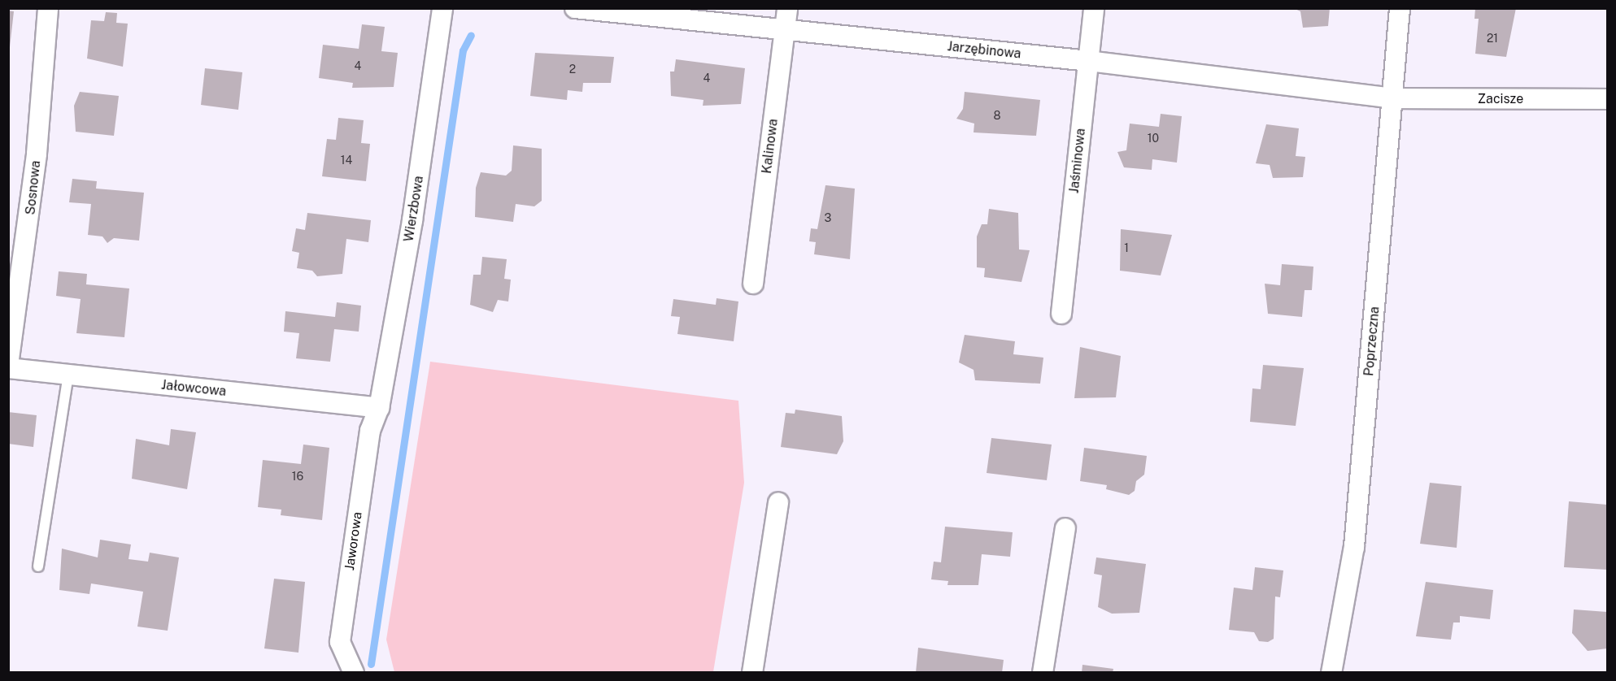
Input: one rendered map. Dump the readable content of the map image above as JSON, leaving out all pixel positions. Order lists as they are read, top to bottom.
{
  "streets": {
    "street": [
      "Jarzębinowa",
      "Zacisze",
      "Kalinowa",
      "Jaśminowa",
      "Sosnowa",
      "Wierzbowa",
      "Poprzeczna",
      "Jałowcowa",
      "Jaworowa"
    ]
  },
  "crossings": [
    ["Jarzębinowa", "Zacisze"],
    ["Jarzębinowa", "Kalinowa"],
    ["Jarzębinowa", "Jaśminowa"],
    ["Jarzębinowa", "Poprzeczna"],
    ["Zacisze", "Poprzeczna"],
    ["Sosnowa", "Jałowcowa"],
    ["Wierzbowa", "Jałowcowa"],
    ["Wierzbowa", "Jaworowa"],
    ["Jałowcowa", "Jaworowa"]
  ],
  "house_numbers": [
    "21",
    "4",
    "2",
    "4",
    "8",
    "10",
    "14",
    "3",
    "1",
    "16"
  ]
}
